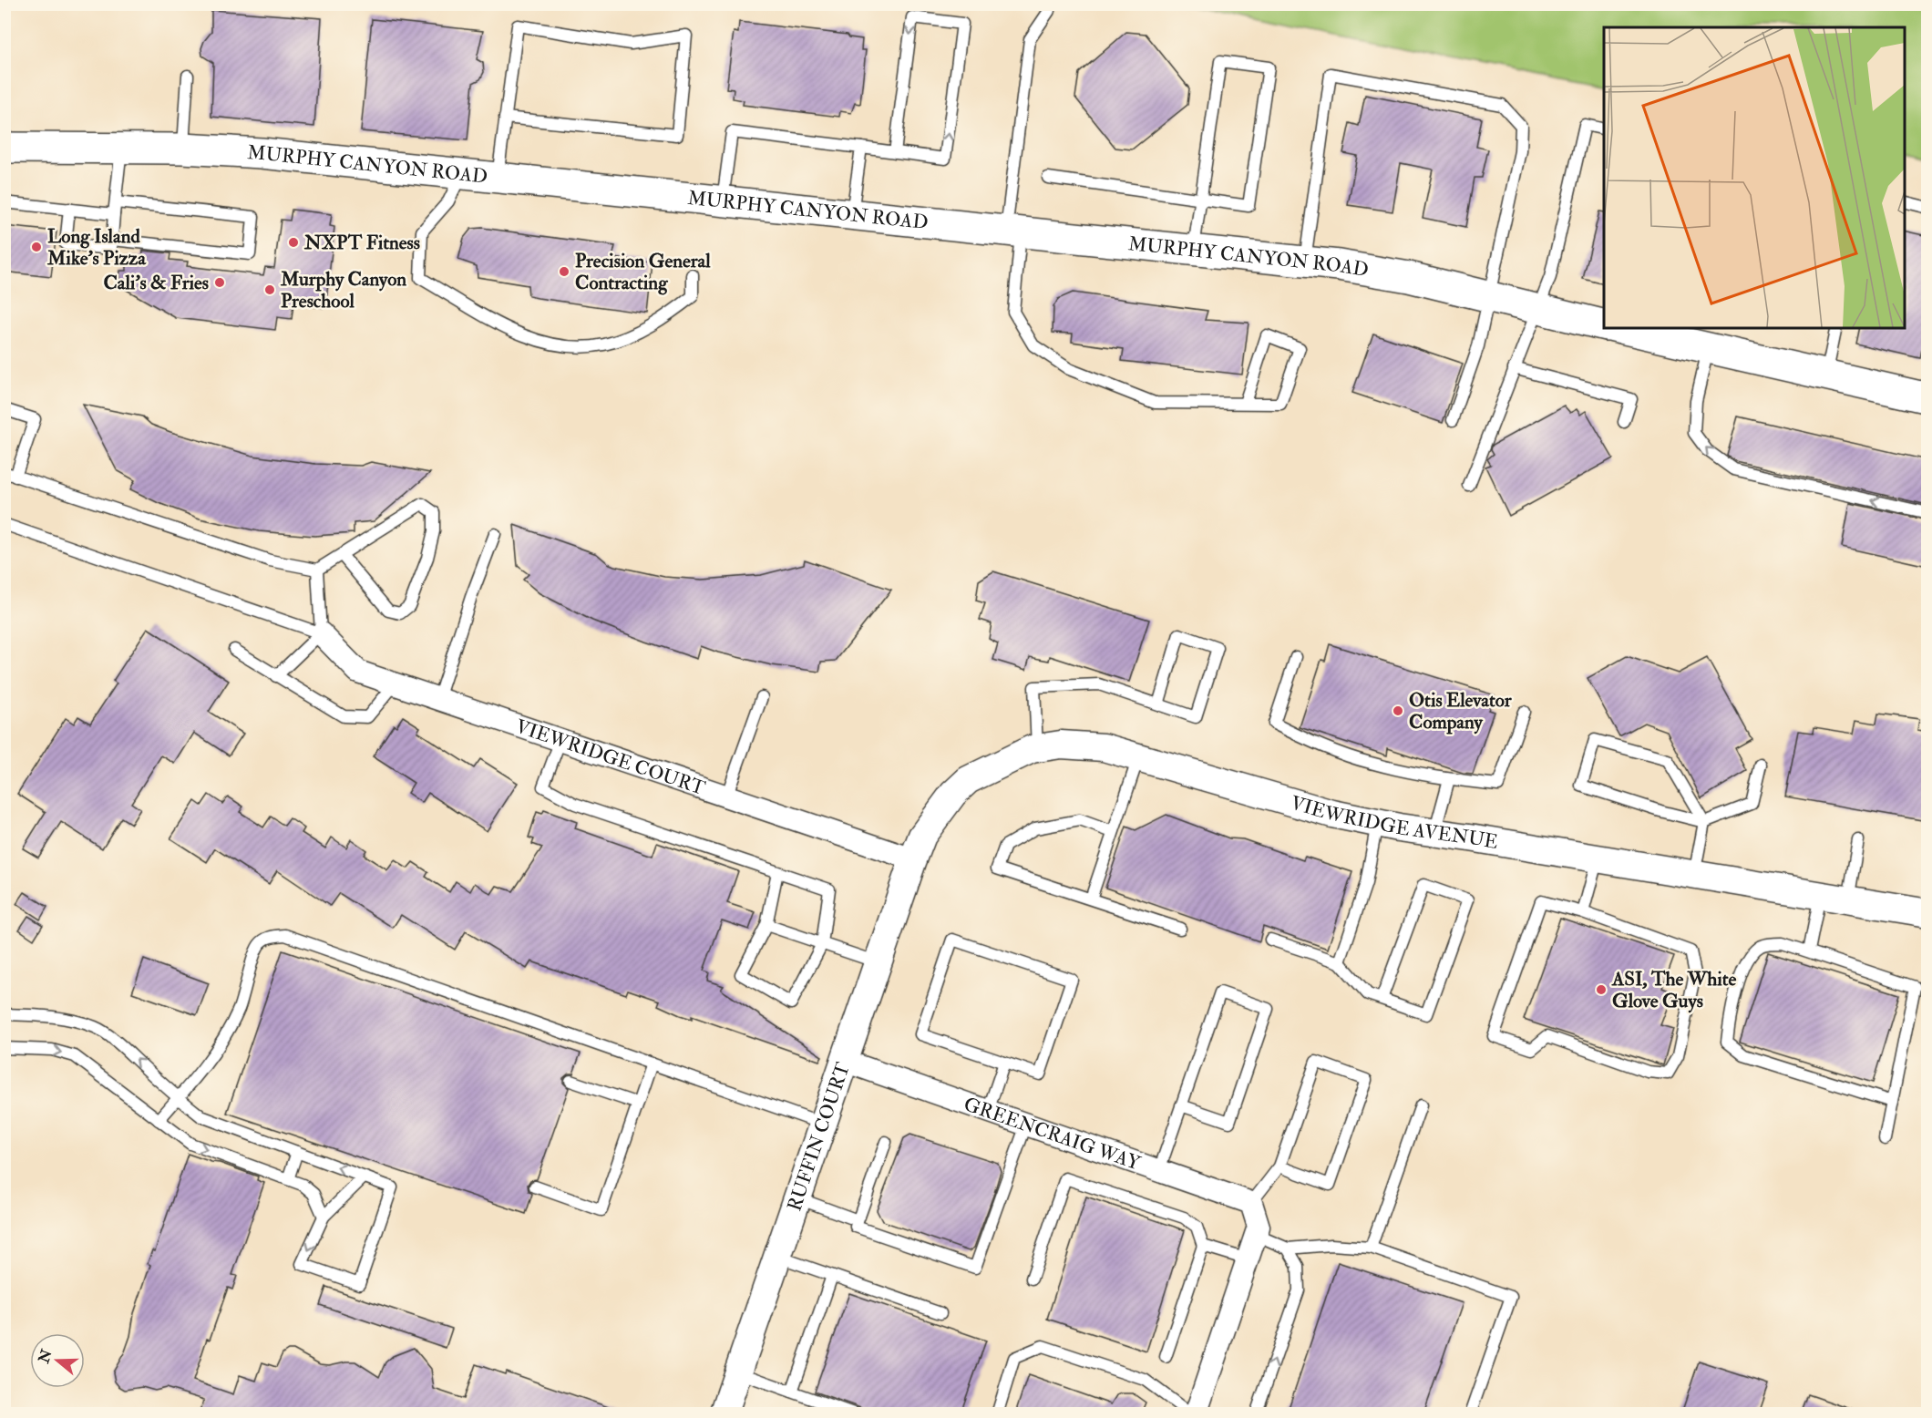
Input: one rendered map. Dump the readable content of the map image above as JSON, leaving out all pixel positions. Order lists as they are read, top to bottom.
{
  "streets": {
    "main road": ["MURPHY CANYON ROAD"],
    "street": [
      "VIEWRIDGE COURT",
      "VIEWRIDGE AVENUE",
      "GREENCRAIG WAY",
      "RUFFIN COURT"
    ]
  },
  "crossings": [
    ["VIEWRIDGE COURT", "VIEWRIDGE AVENUE"],
    ["VIEWRIDGE COURT", "RUFFIN COURT"],
    ["VIEWRIDGE AVENUE", "RUFFIN COURT"],
    ["GREENCRAIG WAY", "RUFFIN COURT"]
  ],
  "places": [
    "NXPT Fitness",
    "Long Island Mike's Pizza",
    "Precision General Contracting",
    "Cali's & Fries",
    "Murphy Canyon Preschool",
    "Otis Elevator Company",
    "ASI, The White Glove Guys"
  ],
  "north": "left"
}
